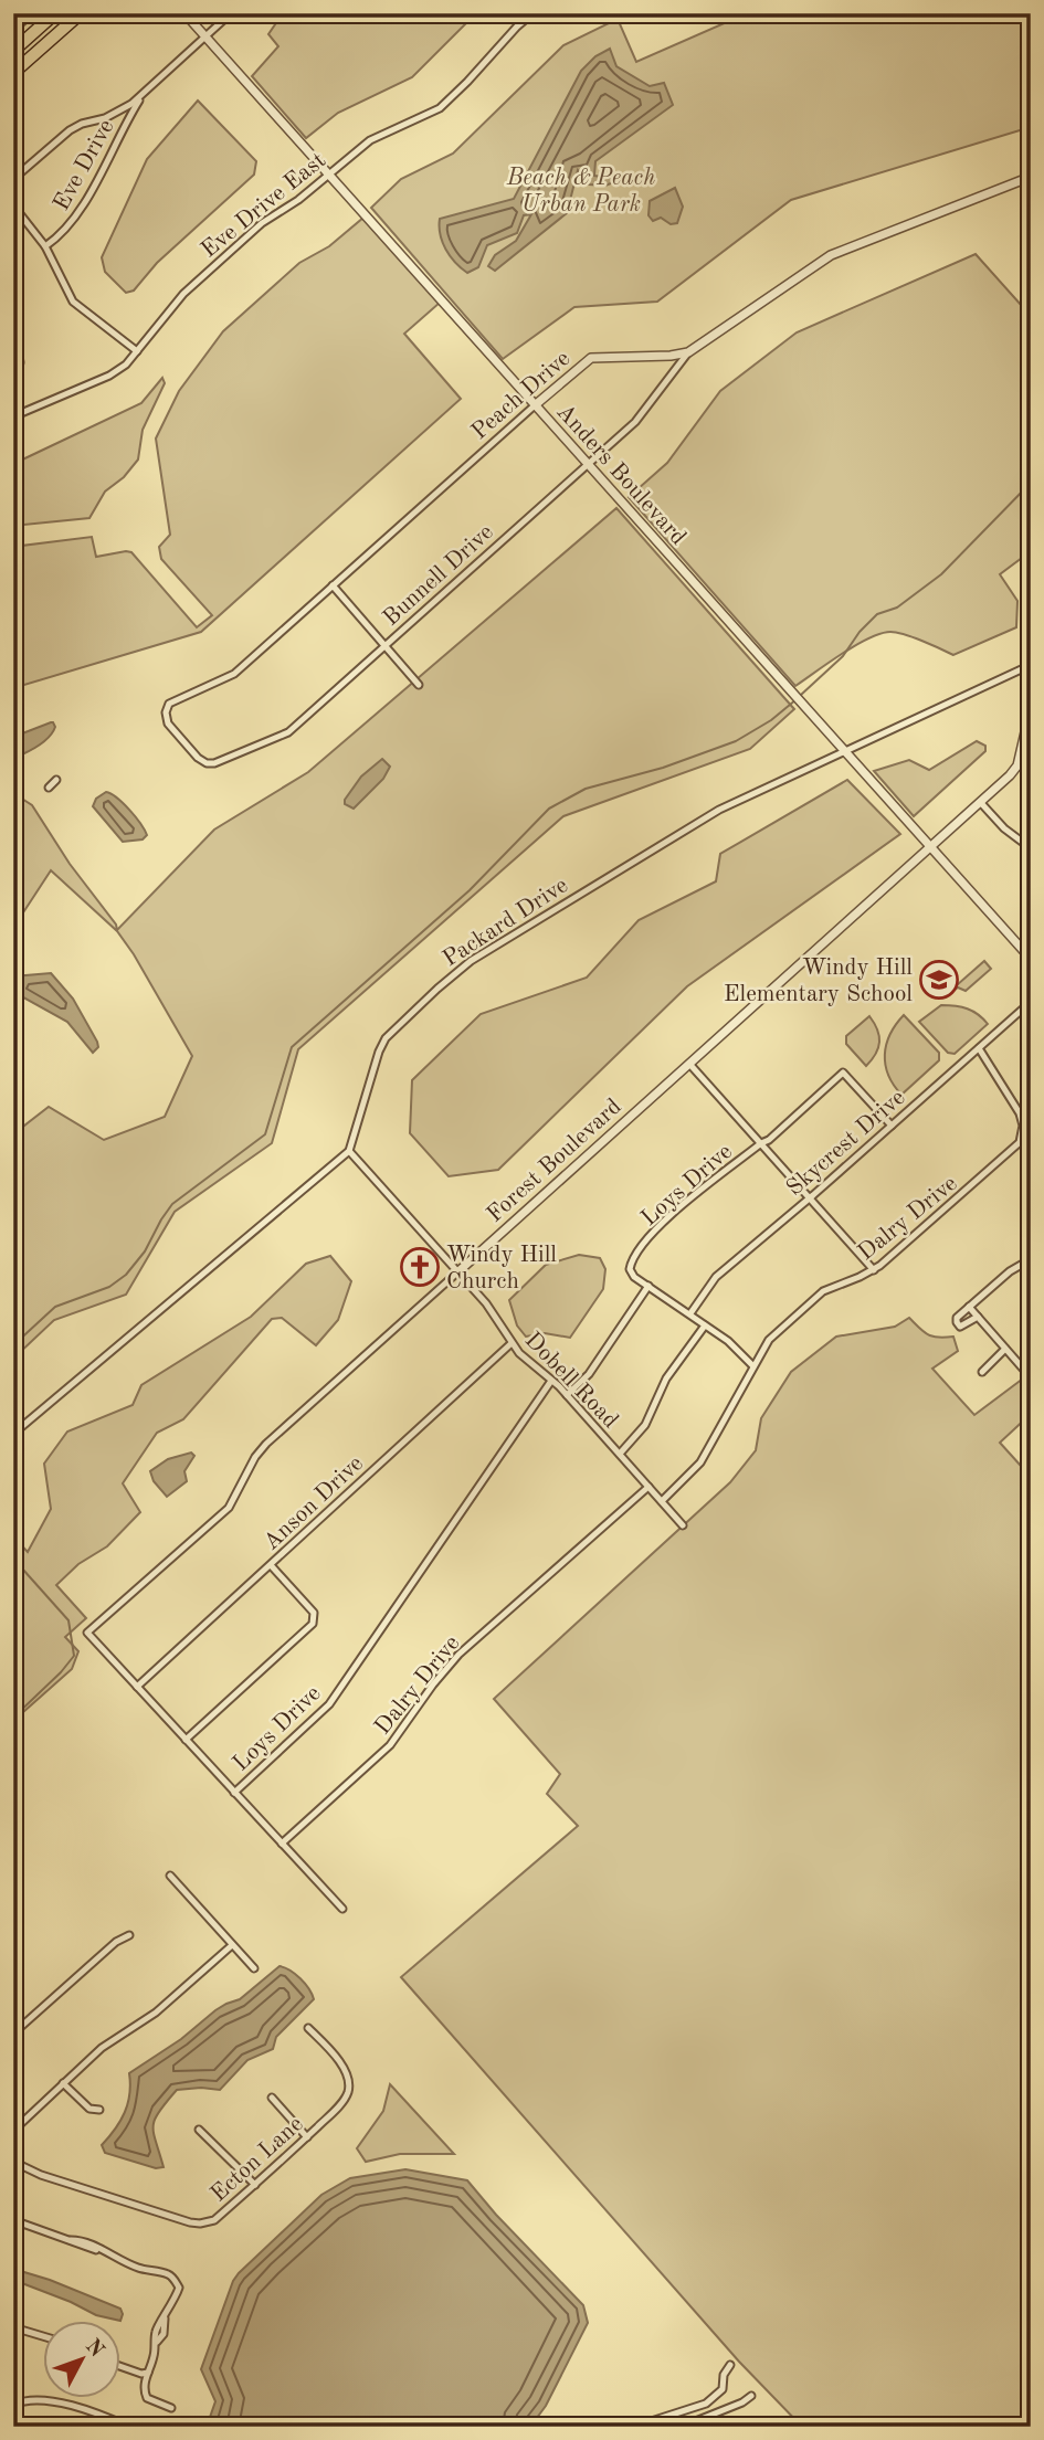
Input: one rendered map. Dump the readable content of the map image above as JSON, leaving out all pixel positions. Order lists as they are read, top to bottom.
{
  "streets": {
    "street": [
      "Eve Drive",
      "Eve Drive East",
      "Peach Drive",
      "Anders Boulevard",
      "Bunnell Drive",
      "Packard Drive",
      "Skycrest Drive",
      "Forest Boulevard",
      "Loys Drive",
      "Dalry Drive",
      "Dobell Road",
      "Anson Drive",
      "Ecton Lane"
    ]
  },
  "crossings": [
    ["Eve Drive East", "Anders Boulevard"],
    ["Peach Drive", "Anders Boulevard"],
    ["Peach Drive", "Bunnell Drive"],
    ["Anders Boulevard", "Bunnell Drive"],
    ["Anders Boulevard", "Packard Drive"],
    ["Anders Boulevard", "Forest Boulevard"],
    ["Packard Drive", "Dobell Road"],
    ["Skycrest Drive", "Loys Drive"],
    ["Skycrest Drive", "Dalry Drive"],
    ["Forest Boulevard", "Dobell Road"],
    ["Forest Boulevard", "Anson Drive"],
    ["Loys Drive", "Dobell Road"],
    ["Dalry Drive", "Dobell Road"],
    ["Dobell Road", "Anson Drive"]
  ],
  "parks": ["Beach & Peach Urban Park"],
  "places": {
    "school or university": ["Windy Hill Elementary School"],
    "church": ["Windy Hill Church"]
  },
  "north": "top right"
}
